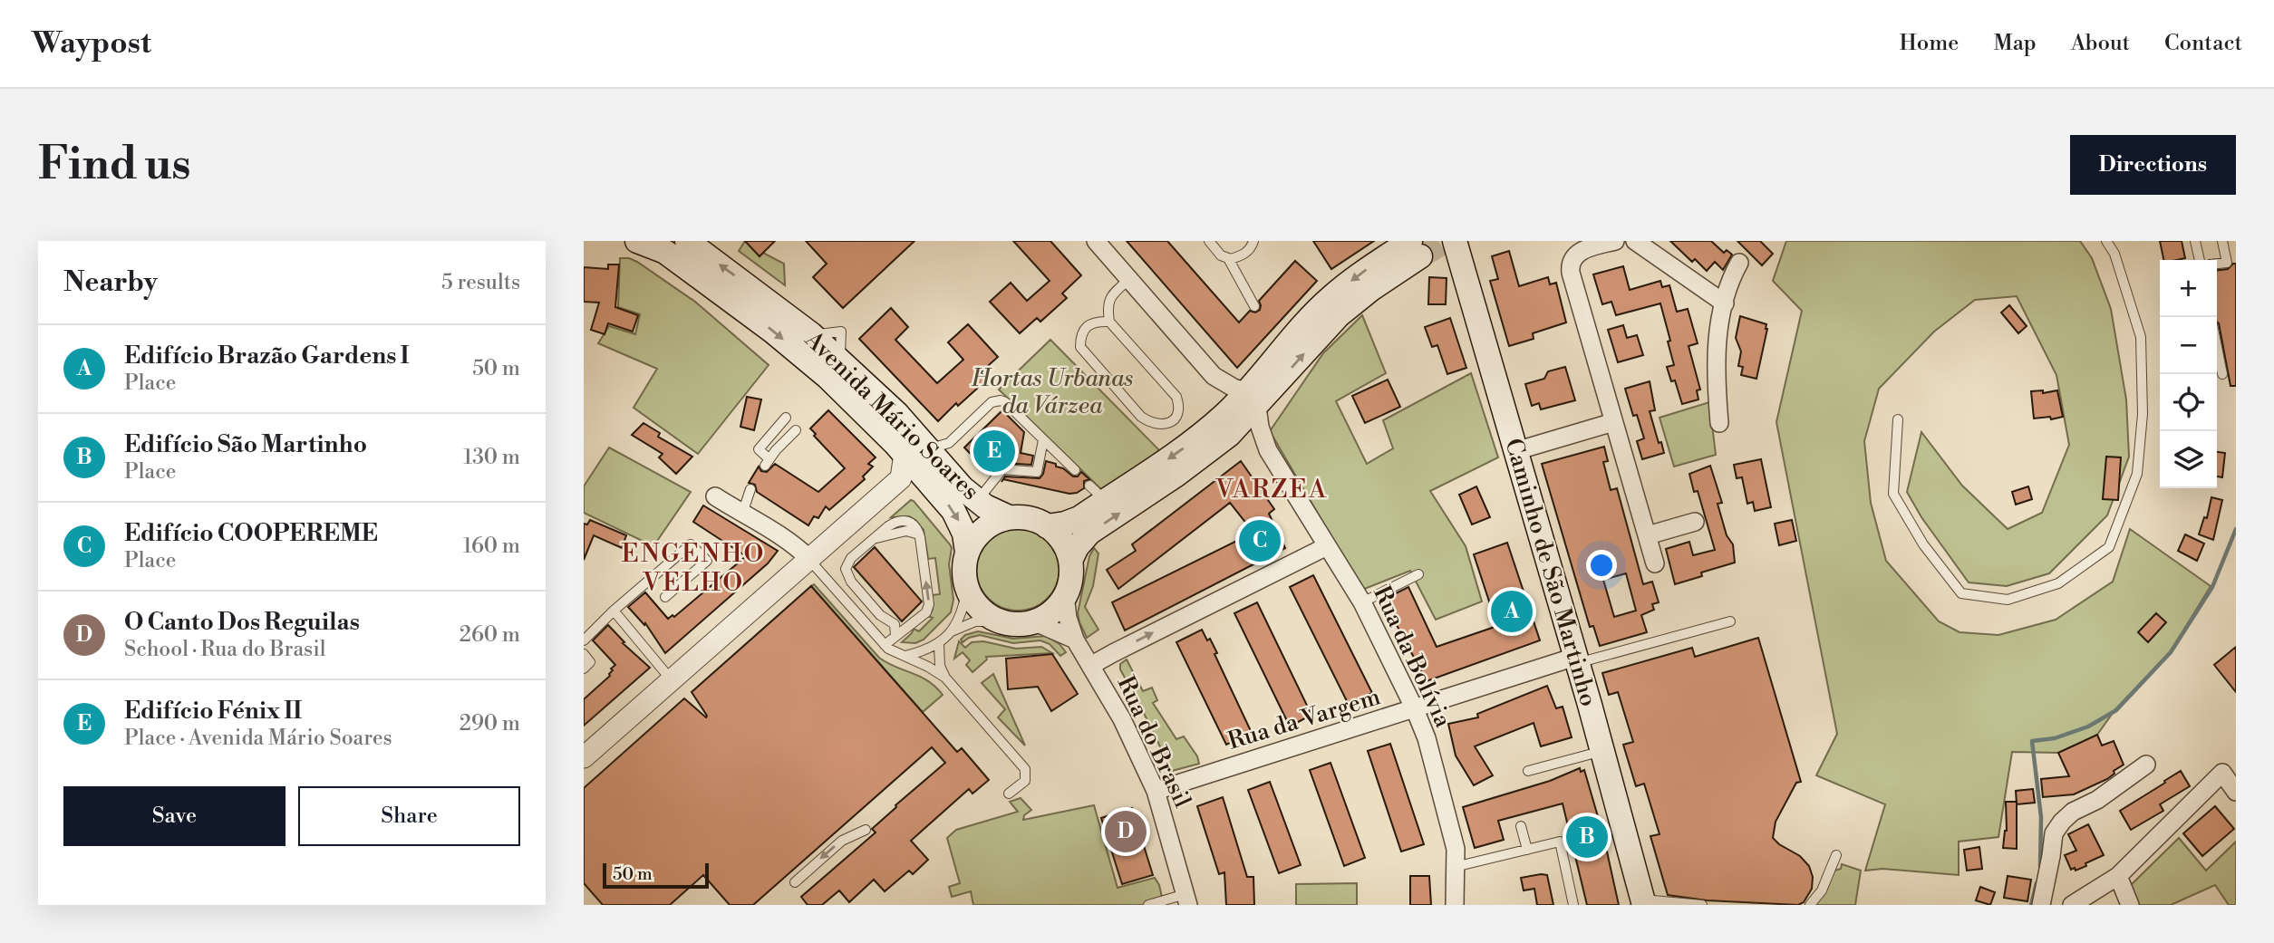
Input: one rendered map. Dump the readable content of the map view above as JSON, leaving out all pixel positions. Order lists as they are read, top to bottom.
{
  "streets": {
    "main road": ["Avenida Mário Soares", "Caminho de São Martinho"],
    "street": ["Rua da Bolívia", "Rua da Vargem", "Rua do Brasil"]
  },
  "crossings": [
    ["Avenida Mário Soares", "Rua do Brasil"],
    ["Caminho de São Martinho", "Rua da Vargem"],
    ["Rua da Bolívia", "Rua da Vargem"],
    ["Rua da Vargem", "Rua do Brasil"]
  ],
  "districts": ["VARZEA", "ENGENHO VELHO"],
  "parks": ["Hortas Urbanas da Várzea"],
  "scale_bar": "50 m",
  "page": {
    "header": "Waypost",
    "nav": [
      "Home",
      "Map",
      "About",
      "Contact"
    ],
    "buttons": [
      "Directions",
      ["Save", "Share"]
    ],
    "title": "Find us",
    "heading": ["Nearby", "5 results"],
    "map_buttons": ["+", "−"],
    "list": [
      {
        "mark": "A",
        "name": "Edifício Brazão Gardens I",
        "note": "Place",
        "value": "50 m"
      },
      {
        "mark": "B",
        "name": "Edifício São Martinho",
        "note": "Place",
        "value": "130 m"
      },
      {
        "mark": "C",
        "name": "Edifício COOPEREME",
        "note": "Place",
        "value": "160 m"
      },
      {
        "mark": "D",
        "name": "O Canto Dos Reguilas",
        "note": "School · Rua do Brasil",
        "value": "260 m"
      },
      {
        "mark": "E",
        "name": "Edifício Fénix II",
        "note": "Place · Avenida Mário Soares",
        "value": "290 m"
      }
    ],
    "pins": [
      "E",
      "C",
      "A",
      "D",
      "B"
    ],
    "scale": "50 m"
  }
}
